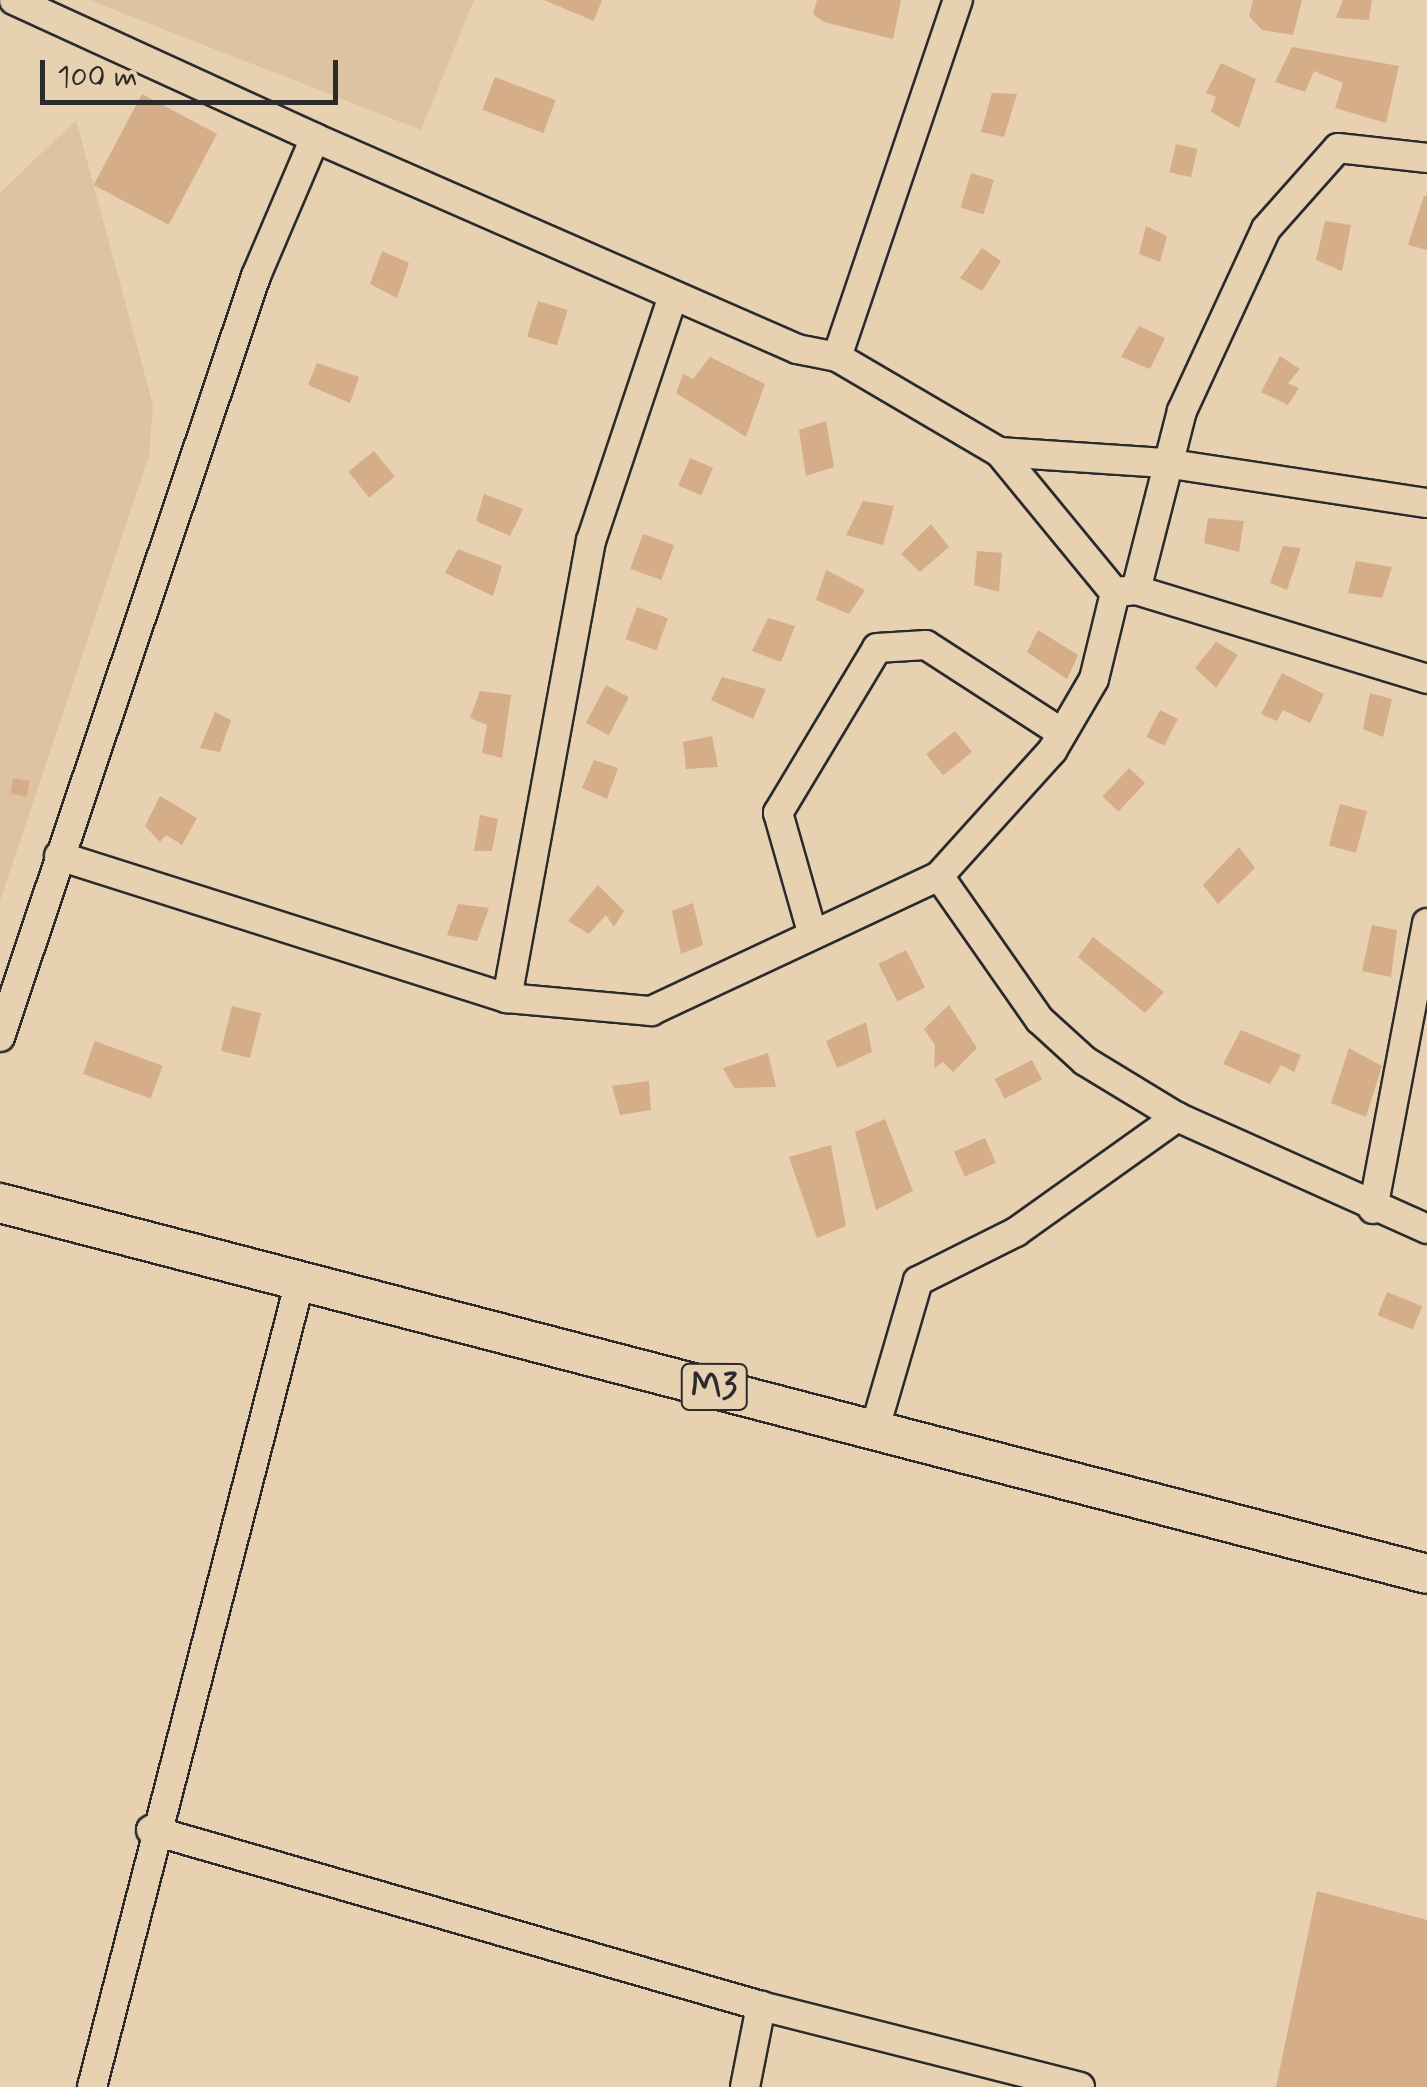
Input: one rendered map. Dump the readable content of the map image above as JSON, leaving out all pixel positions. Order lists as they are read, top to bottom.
{
  "streets": {
    "main road": ["M3"]
  },
  "scale_bar": "100 m"
}
